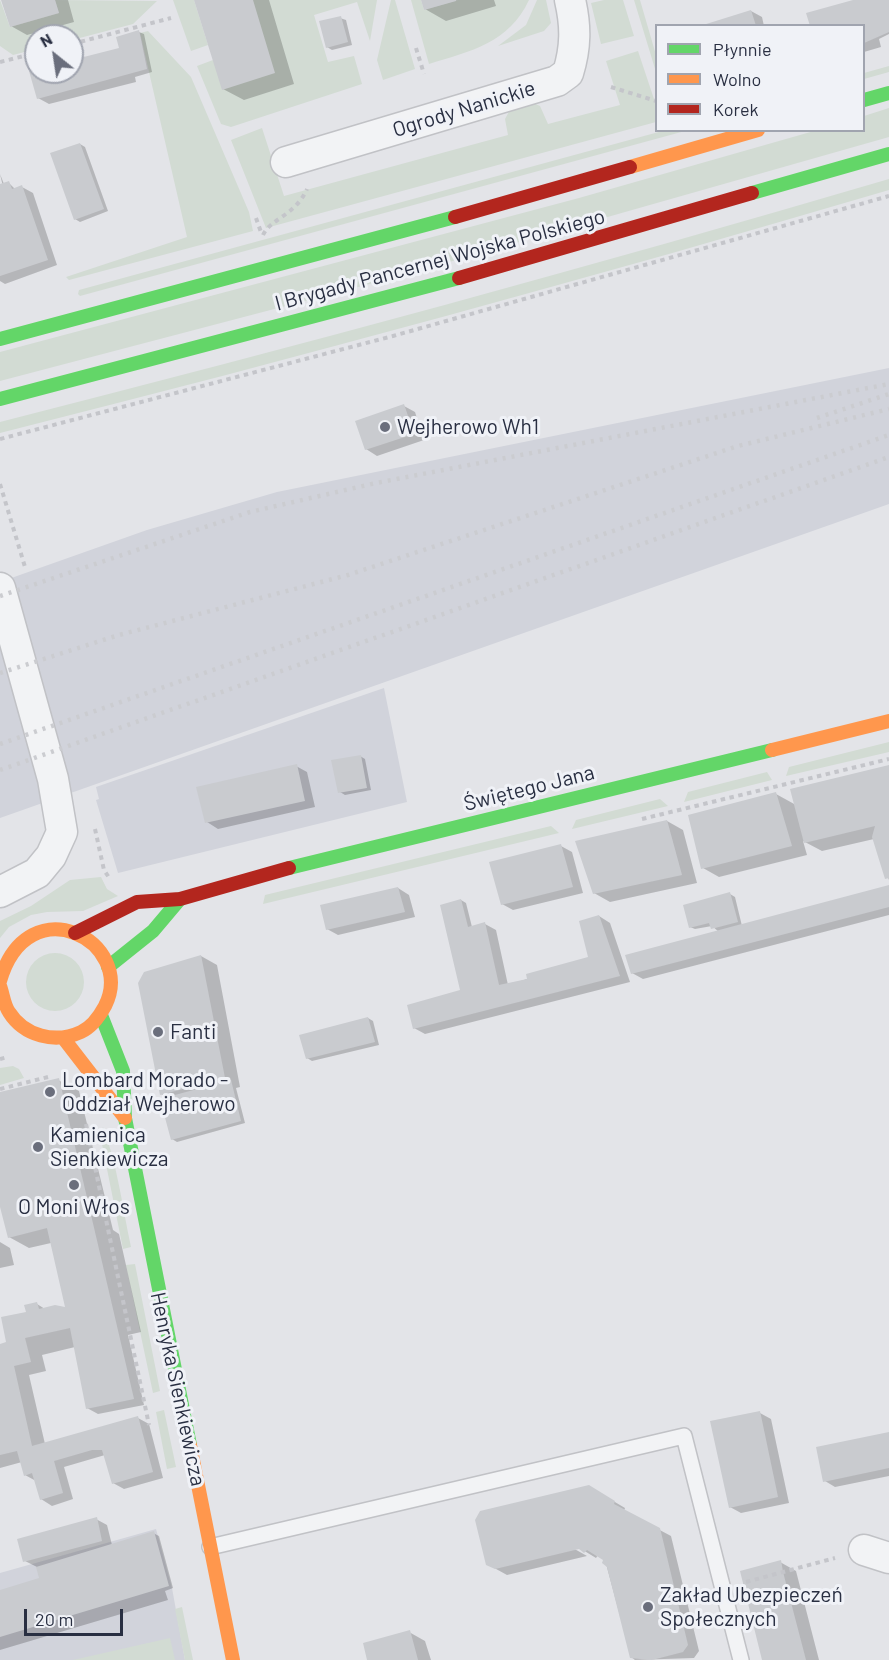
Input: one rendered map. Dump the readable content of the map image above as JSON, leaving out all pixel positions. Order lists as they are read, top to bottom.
{
  "streets": {
    "street": [
      "Ogrody Nanickie",
      "I Brygady Pancernej Wojska Polskiego",
      "Świętego Jana",
      "Henryka Sienkiewicza"
    ]
  },
  "places": [
    "Wejherowo Wh1",
    "Fanti",
    "Lombard Morado - Oddział Wejherowo",
    "Kamienica Sienkiewicza",
    "O Moni Włos",
    "Zakład Ubezpieczeń Społecznych"
  ],
  "legend": ["Płynnie", "Wolno", "Korek"],
  "scale_bar": "20 m",
  "north": "top left"
}
